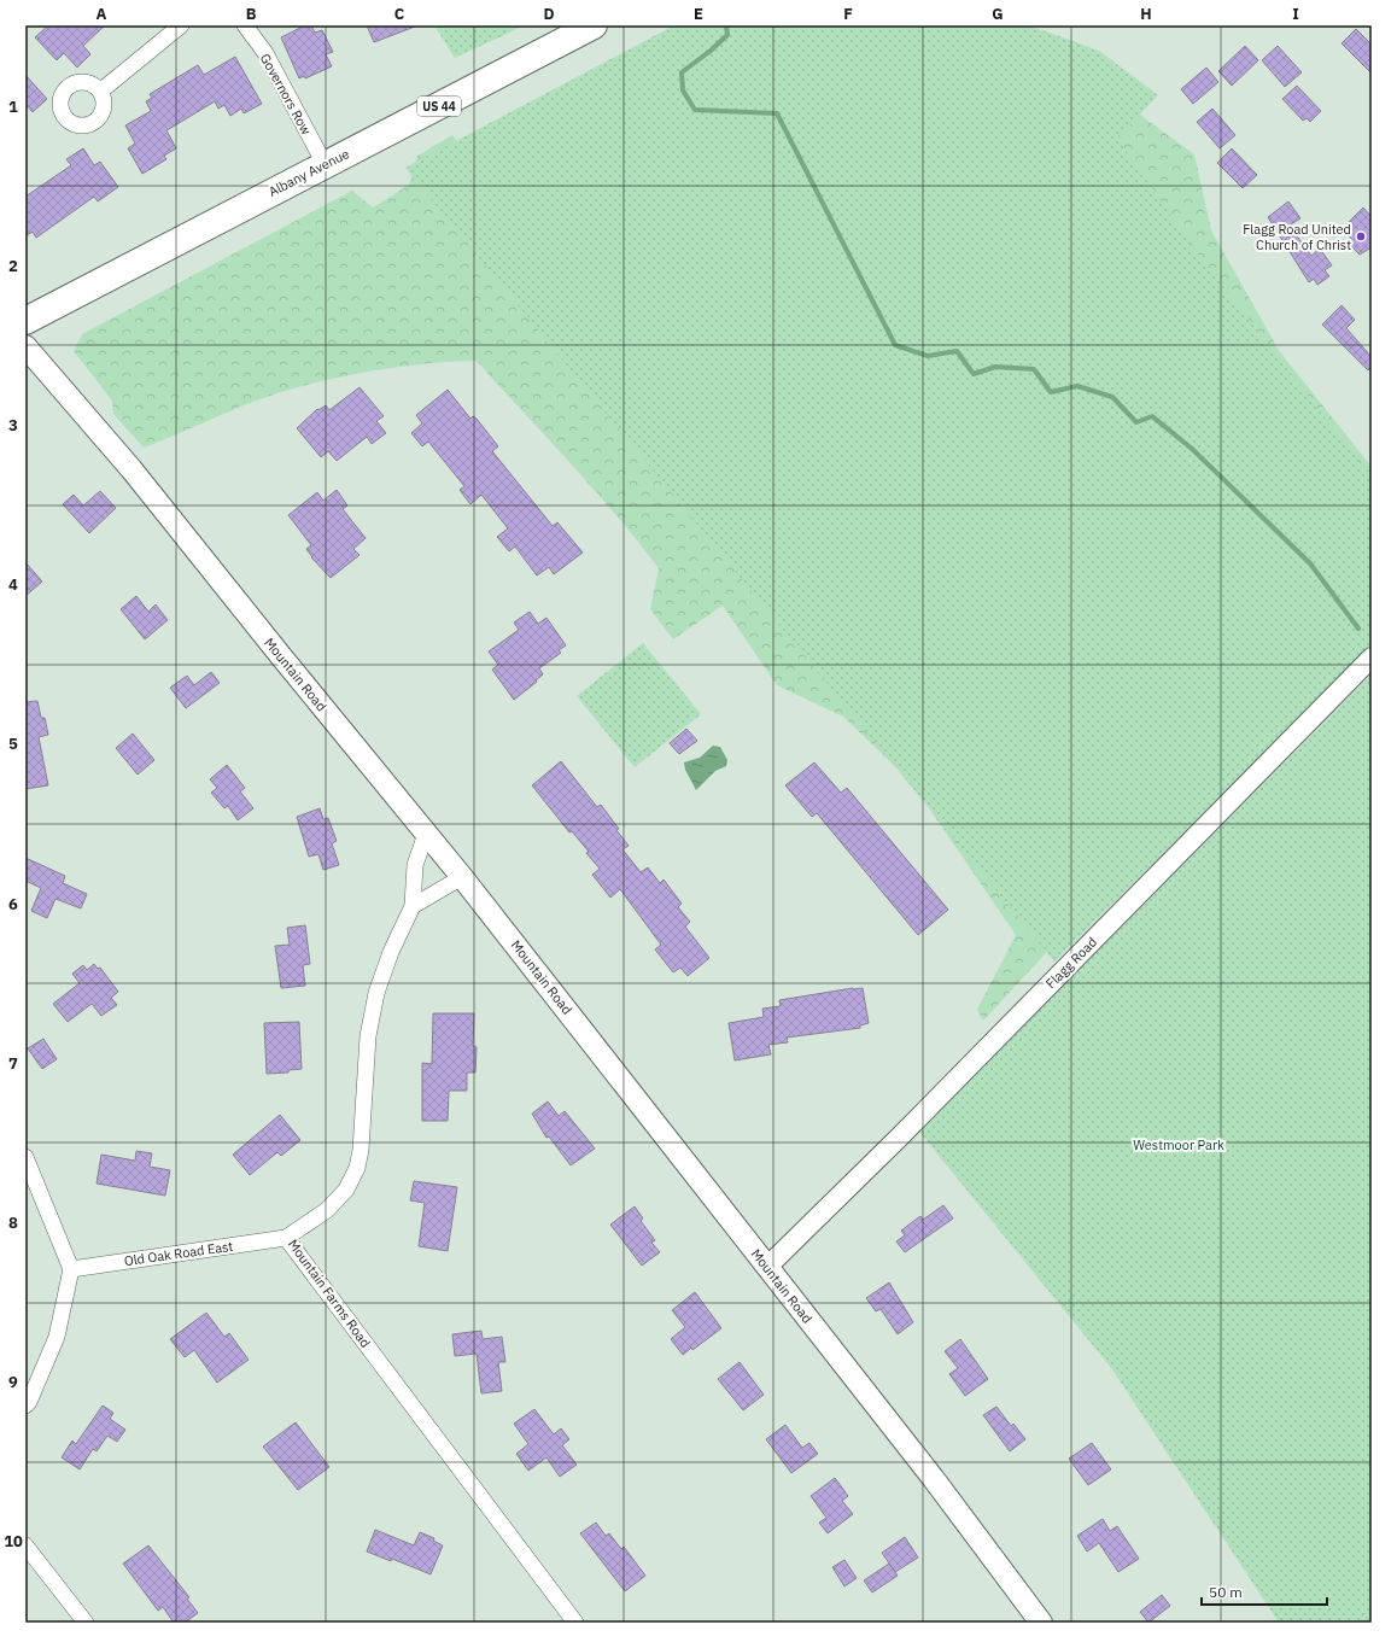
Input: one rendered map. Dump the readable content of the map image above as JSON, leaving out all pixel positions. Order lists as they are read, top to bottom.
{
  "streets": {
    "highway": ["US 44", "Albany Avenue"],
    "main road": ["Mountain Road"],
    "street": [
      "Governors Row",
      "Flagg Road",
      "Old Oak Road East",
      "Mountain Farms Road"
    ]
  },
  "crossings": [
    ["Governors Row", "Albany Avenue"],
    ["Mountain Road", "Flagg Road"],
    ["Mountain Road", "Mountain Farms Road"],
    ["Old Oak Road East", "Mountain Farms Road"]
  ],
  "parks": ["Westmoor Park"],
  "places": ["Flagg Road United Church of Christ"],
  "scale_bar": "50 m",
  "grid": {
    "columns": [
      "A",
      "B",
      "C",
      "D",
      "E",
      "F",
      "G",
      "H",
      "I"
    ],
    "rows": [
      "1",
      "2",
      "3",
      "4",
      "5",
      "6",
      "7",
      "8",
      "9",
      "10"
    ]
  }
}
